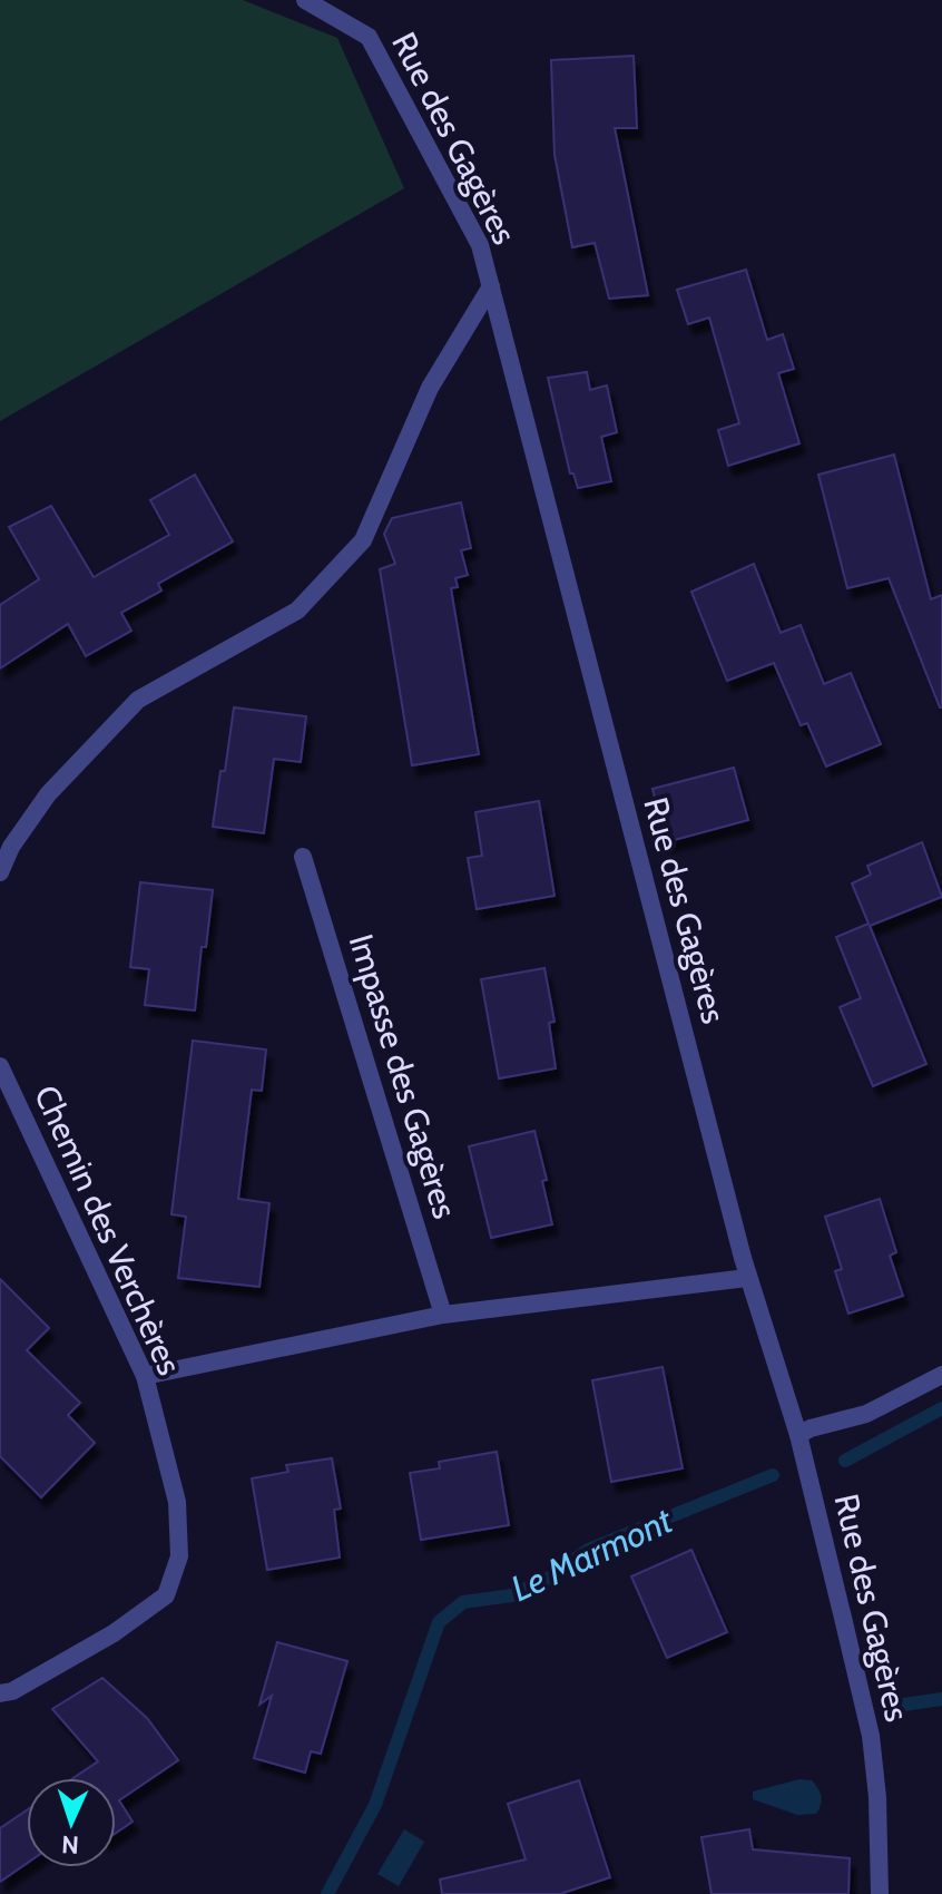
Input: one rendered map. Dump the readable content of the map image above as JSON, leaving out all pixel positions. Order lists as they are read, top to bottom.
{
  "streets": {
    "street": ["Rue des Gagères", "Impasse des Gagères", "Chemin des Verchères"]
  },
  "water": ["Le Marmont"],
  "north": "bottom"
}
